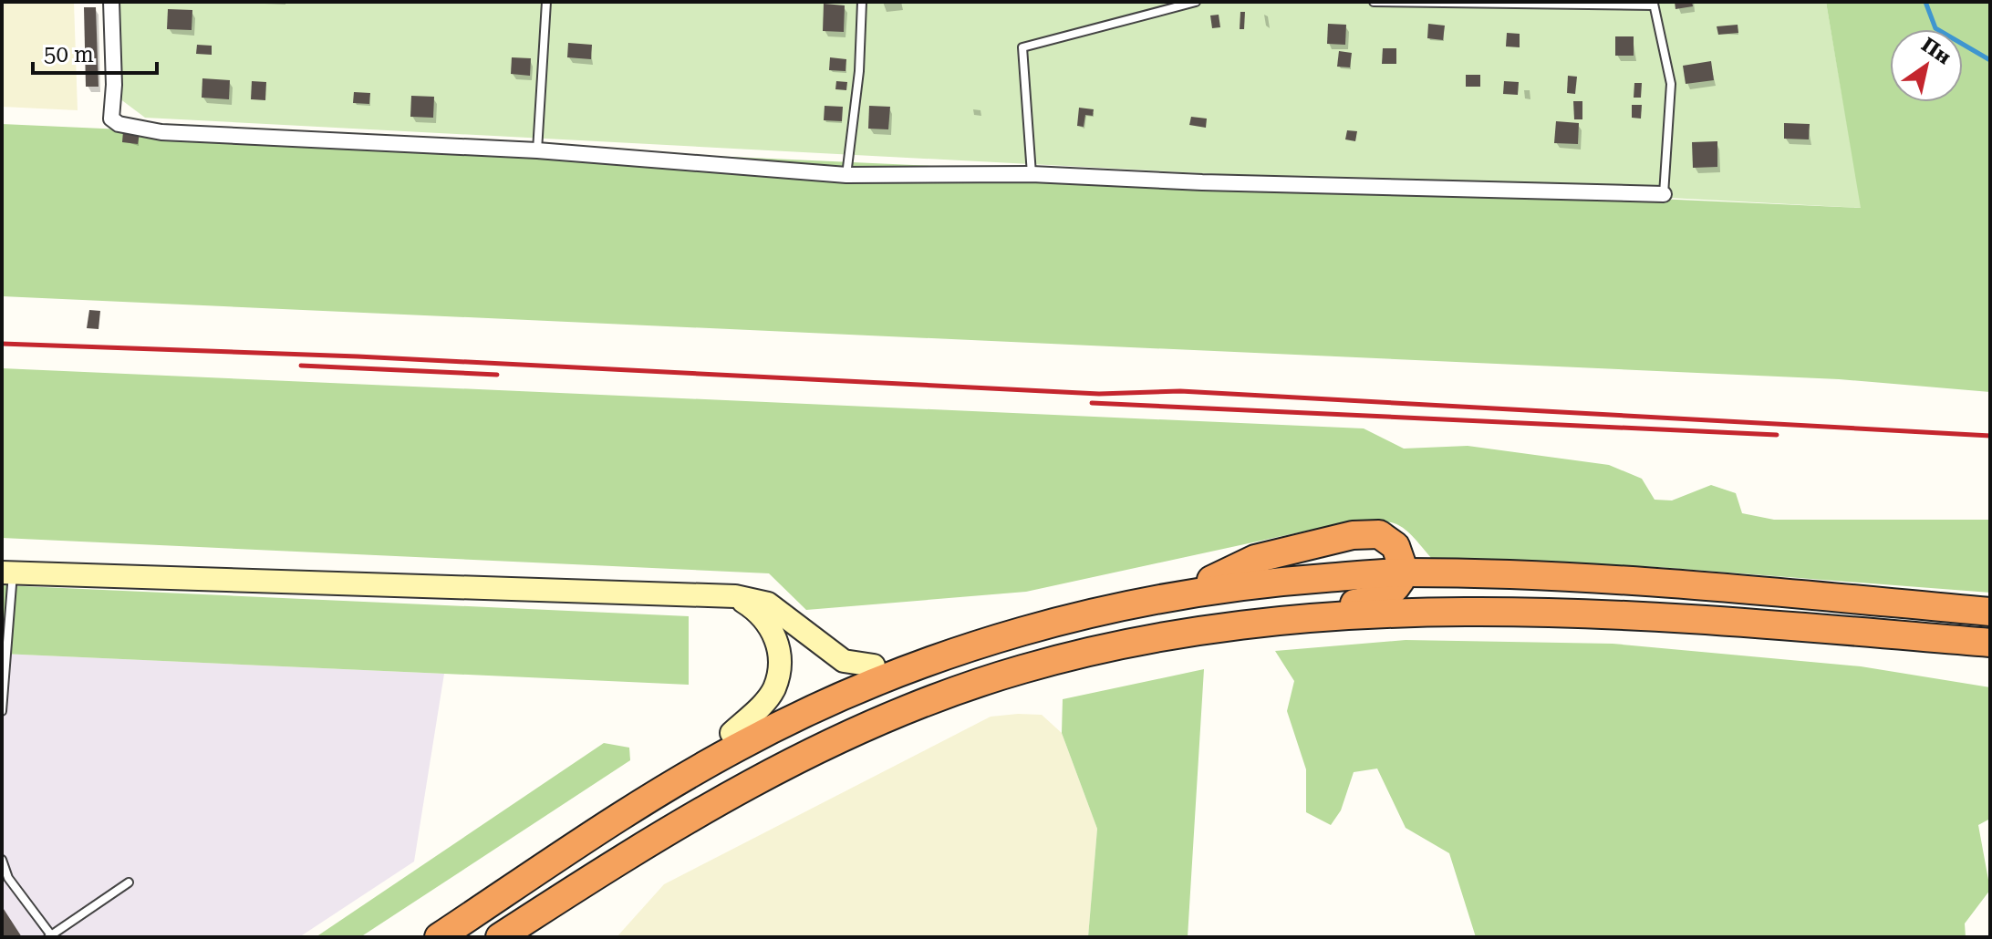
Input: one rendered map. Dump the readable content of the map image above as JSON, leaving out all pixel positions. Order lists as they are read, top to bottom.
{
  "scale_bar": "50 m",
  "north": "top right"
}
